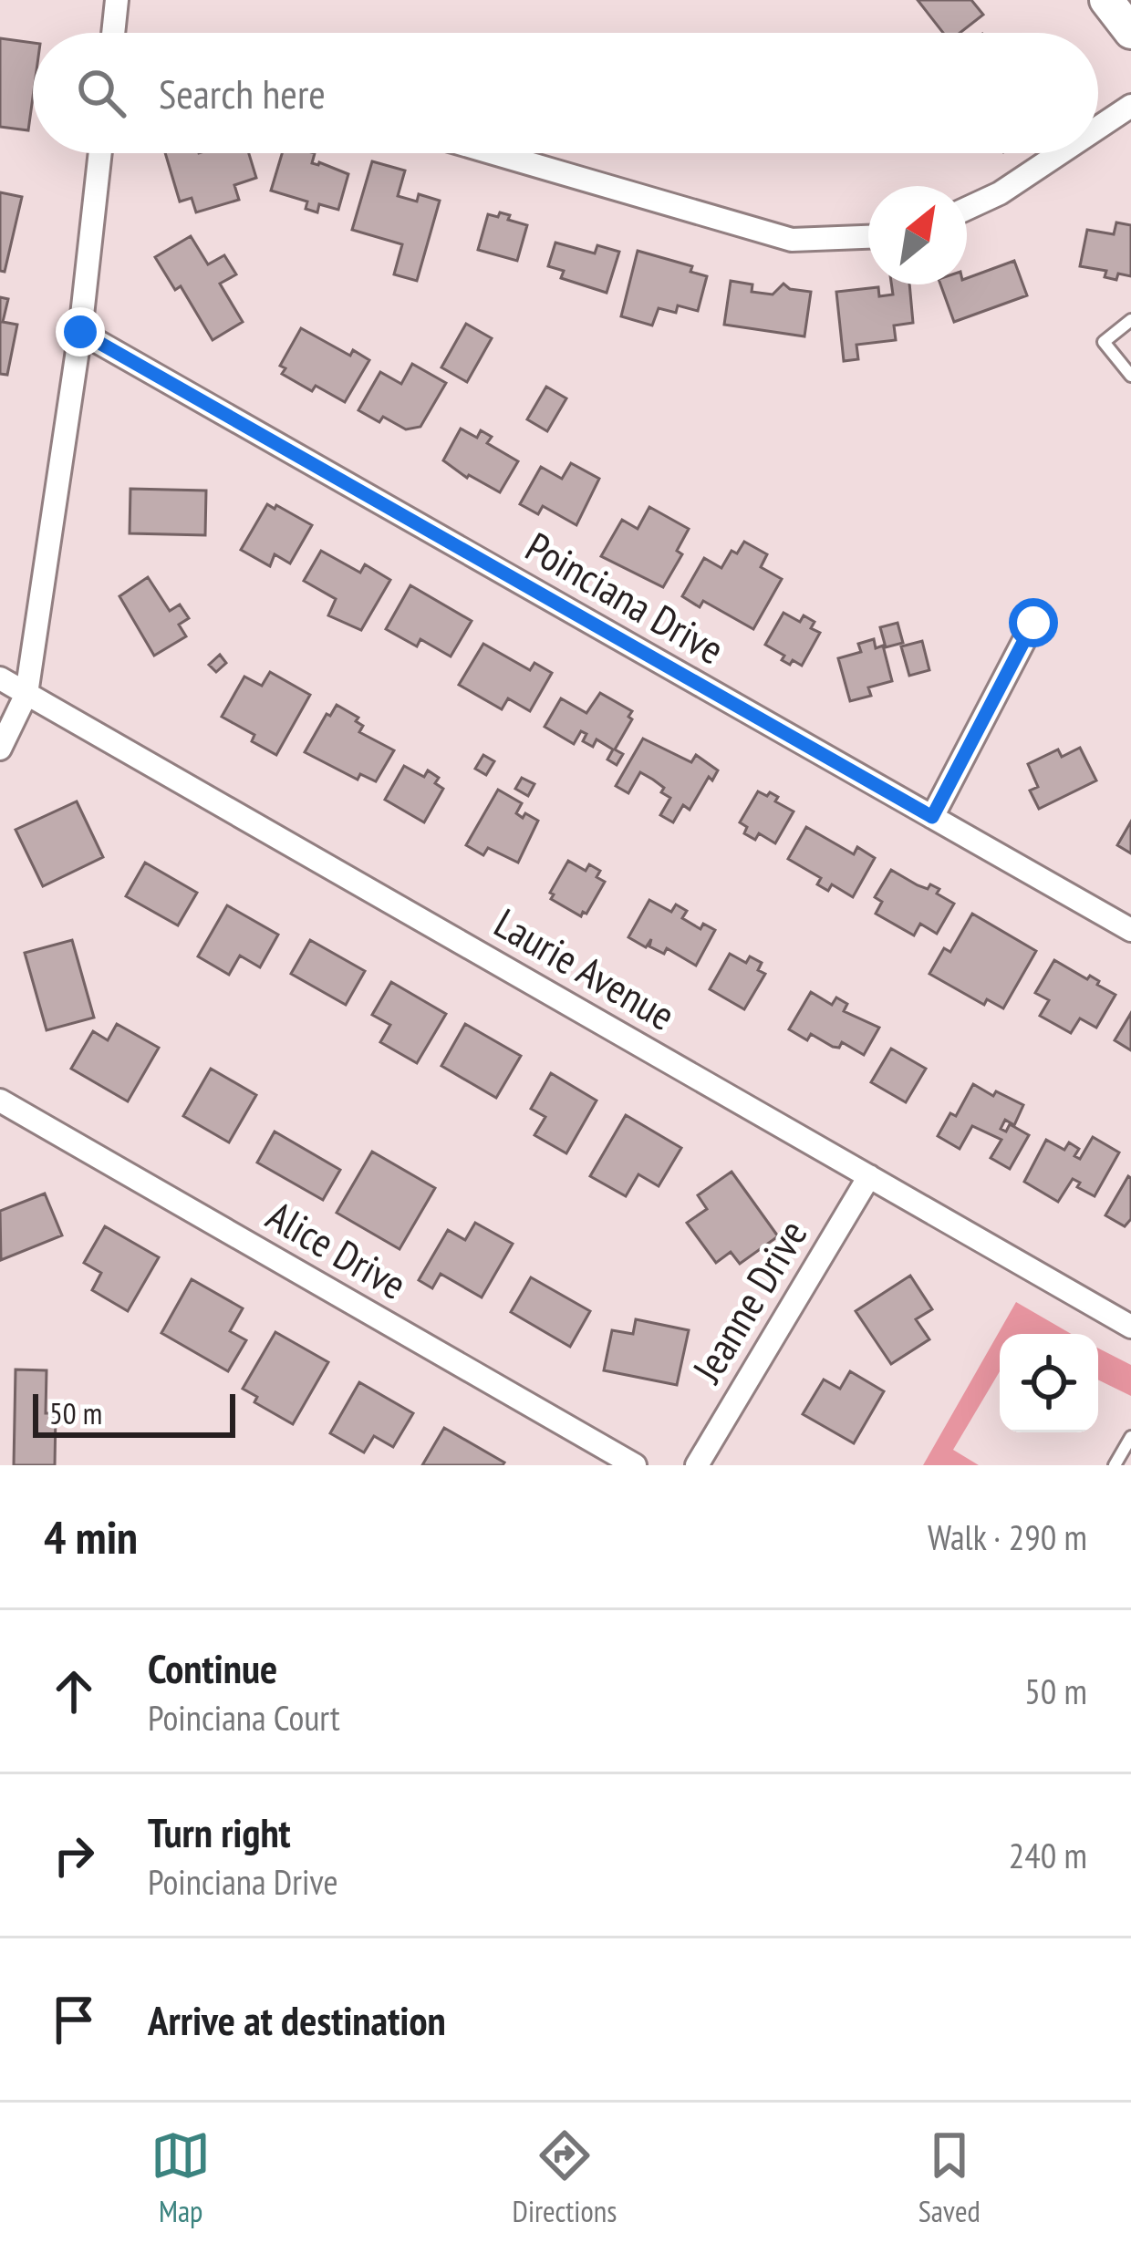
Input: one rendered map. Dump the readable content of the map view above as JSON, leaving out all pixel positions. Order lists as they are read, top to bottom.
{
  "streets": {
    "street": [
      "Poinciana Drive",
      "Laurie Avenue",
      "Alice Drive",
      "Jeanne Drive"
    ]
  },
  "crossings": [
    ["Laurie Avenue", "Jeanne Drive"]
  ],
  "scale_bar": "50 m",
  "north": "top right",
  "page": {
    "search": "Search here",
    "scale": "50 m",
    "heading": ["4 min", "Walk · 290 m"],
    "list": [
      ["Continue", "Poinciana Court", "50 m"],
      ["Turn right", "Poinciana Drive", "240 m"],
      "Arrive at destination"
    ],
    "nav": ["Map", "Directions", "Saved"]
  }
}
